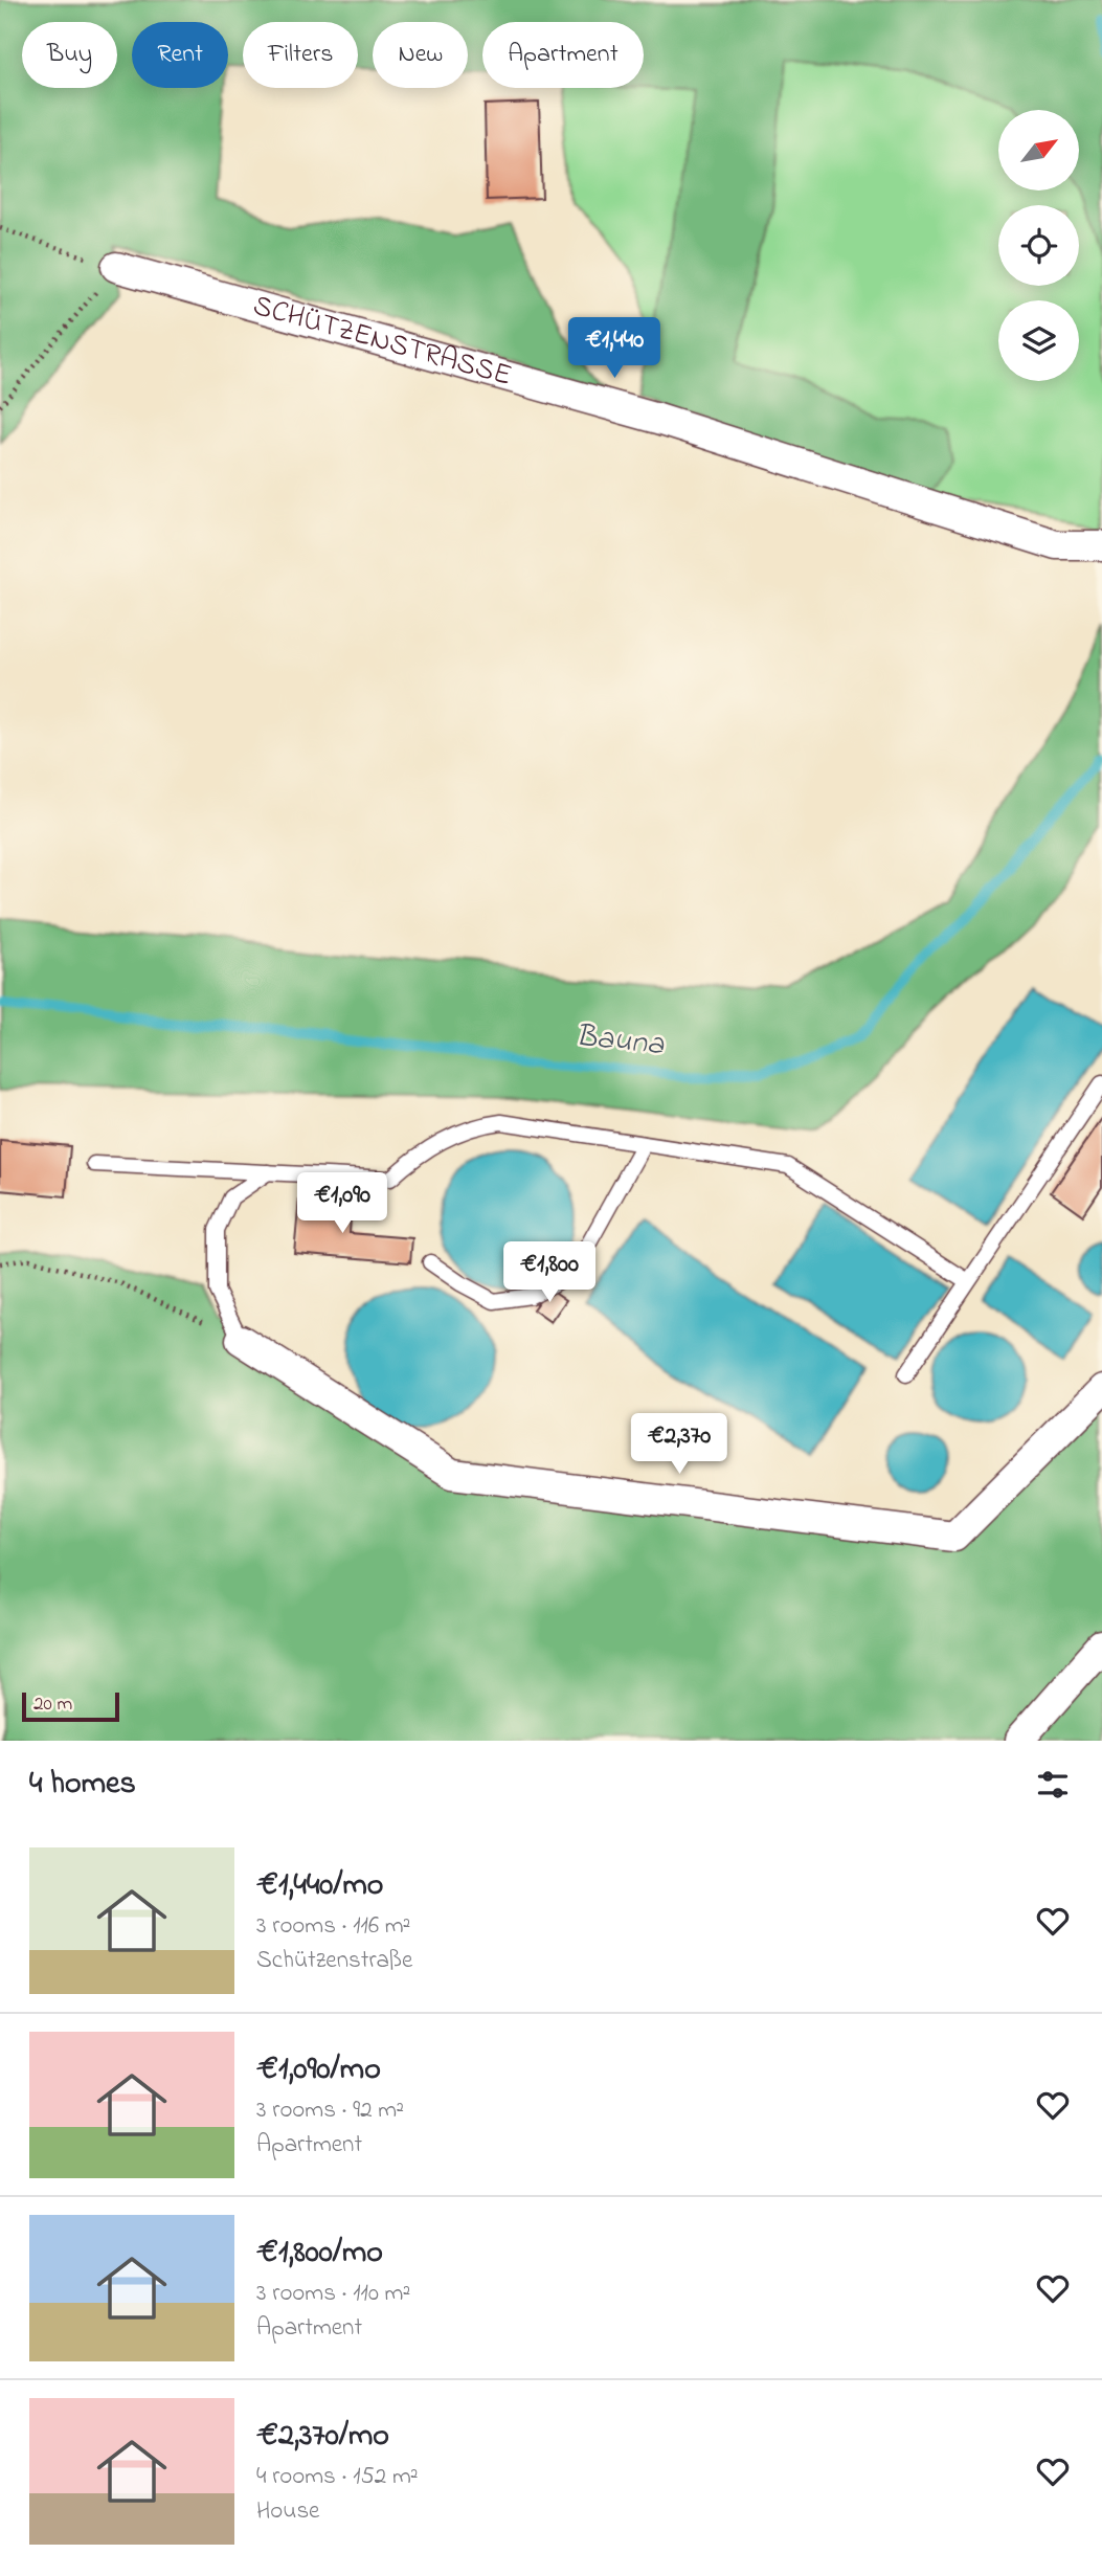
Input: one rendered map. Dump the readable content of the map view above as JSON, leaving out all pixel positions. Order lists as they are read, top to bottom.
{
  "streets": {
    "street": ["SCHÜTZENSTRASSE"]
  },
  "water": ["Bauna"],
  "scale_bar": "20 m",
  "north": "top right",
  "page": {
    "chip": [
      "Buy",
      "Rent",
      "Filters",
      "New",
      "Apartment"
    ],
    "price": [
      "€1,440",
      "€1,090",
      "€1,800",
      "€2,370"
    ],
    "scale": "20 m",
    "heading": "4 homes",
    "list": [
      {
        "name": "€1,440/mo",
        "note": "3 rooms · 116 m² · Schützenstraße"
      },
      {
        "name": "€1,090/mo",
        "note": "3 rooms · 92 m² · Apartment"
      },
      {
        "name": "€1,800/mo",
        "note": "3 rooms · 110 m² · Apartment"
      },
      {
        "name": "€2,370/mo",
        "note": "4 rooms · 152 m² · House"
      }
    ]
  }
}
